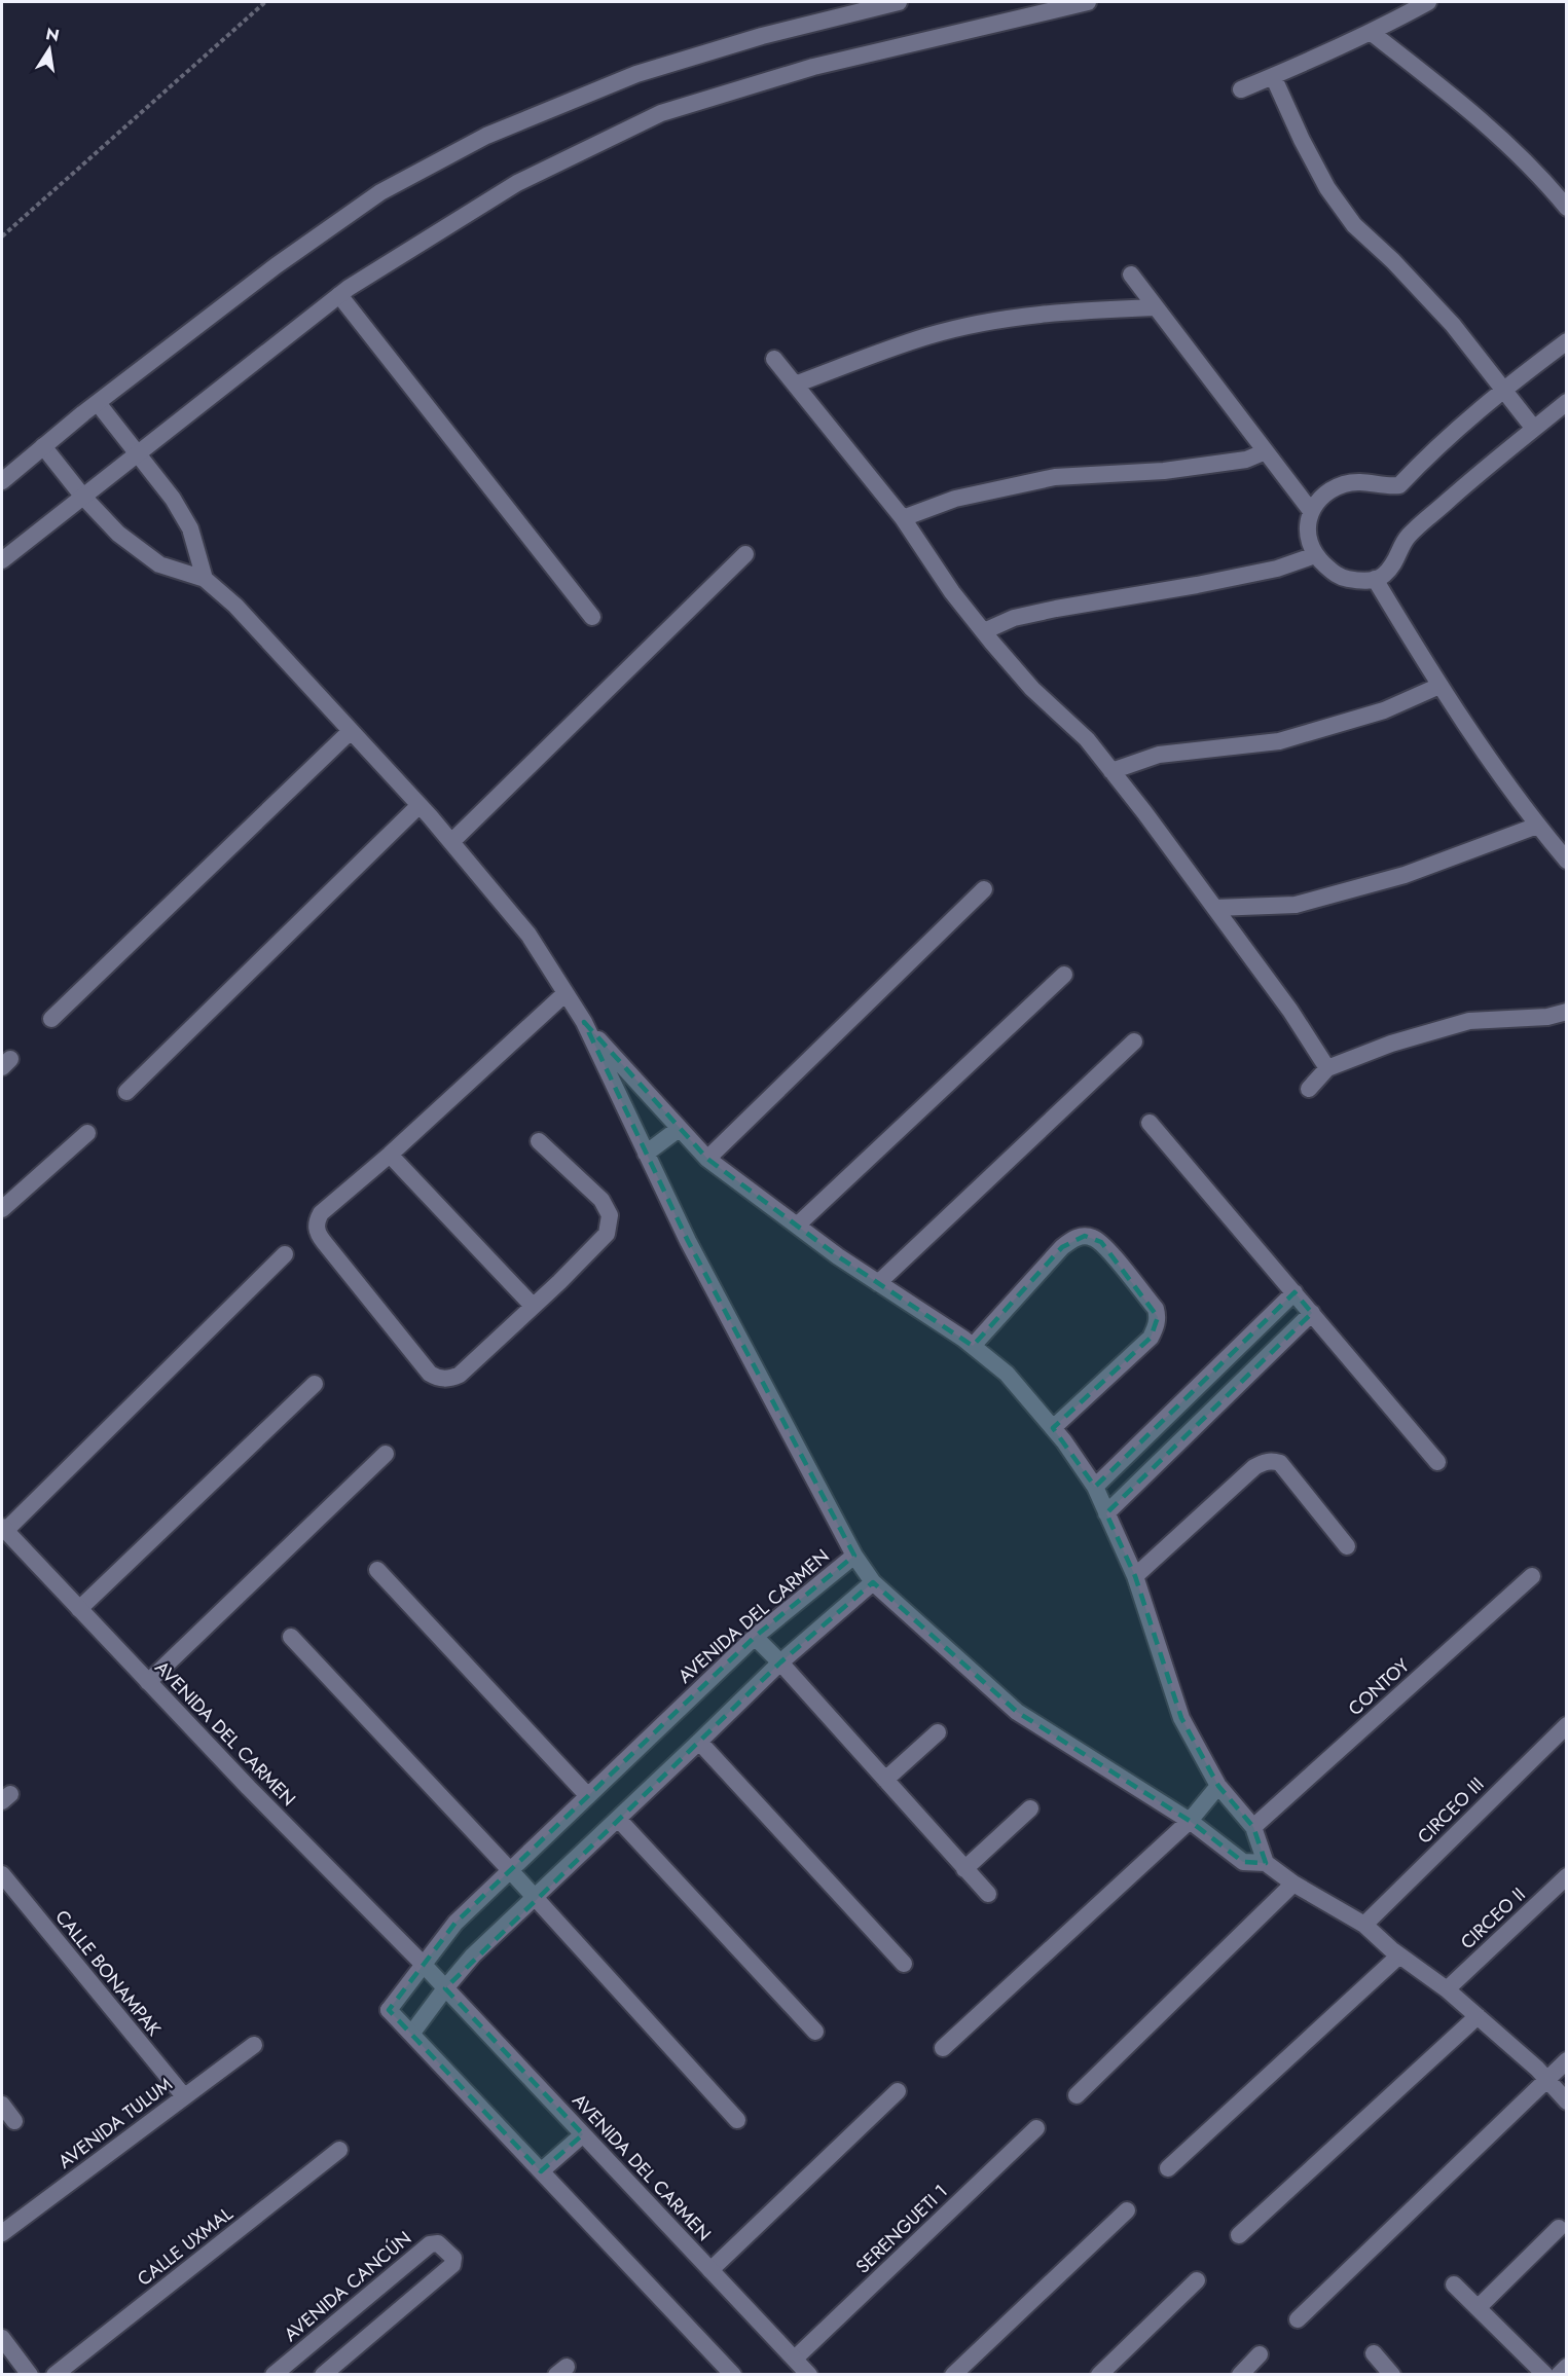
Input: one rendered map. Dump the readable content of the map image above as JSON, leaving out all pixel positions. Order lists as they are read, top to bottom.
{
  "streets": {
    "street": [
      "AVENIDA DEL CARMEN",
      "CONTOY",
      "CIRCEO III",
      "CIRCEO II",
      "CALLE BONAMPAK",
      "AVENIDA TULUM",
      "SERENGUETI 1",
      "CALLE UXMAL",
      "AVENIDA CANCÚN"
    ]
  },
  "crossings": [
    ["AVENIDA DEL CARMEN", "SERENGUETI 1"],
    ["CALLE BONAMPAK", "AVENIDA TULUM"]
  ],
  "north": "top"
}
